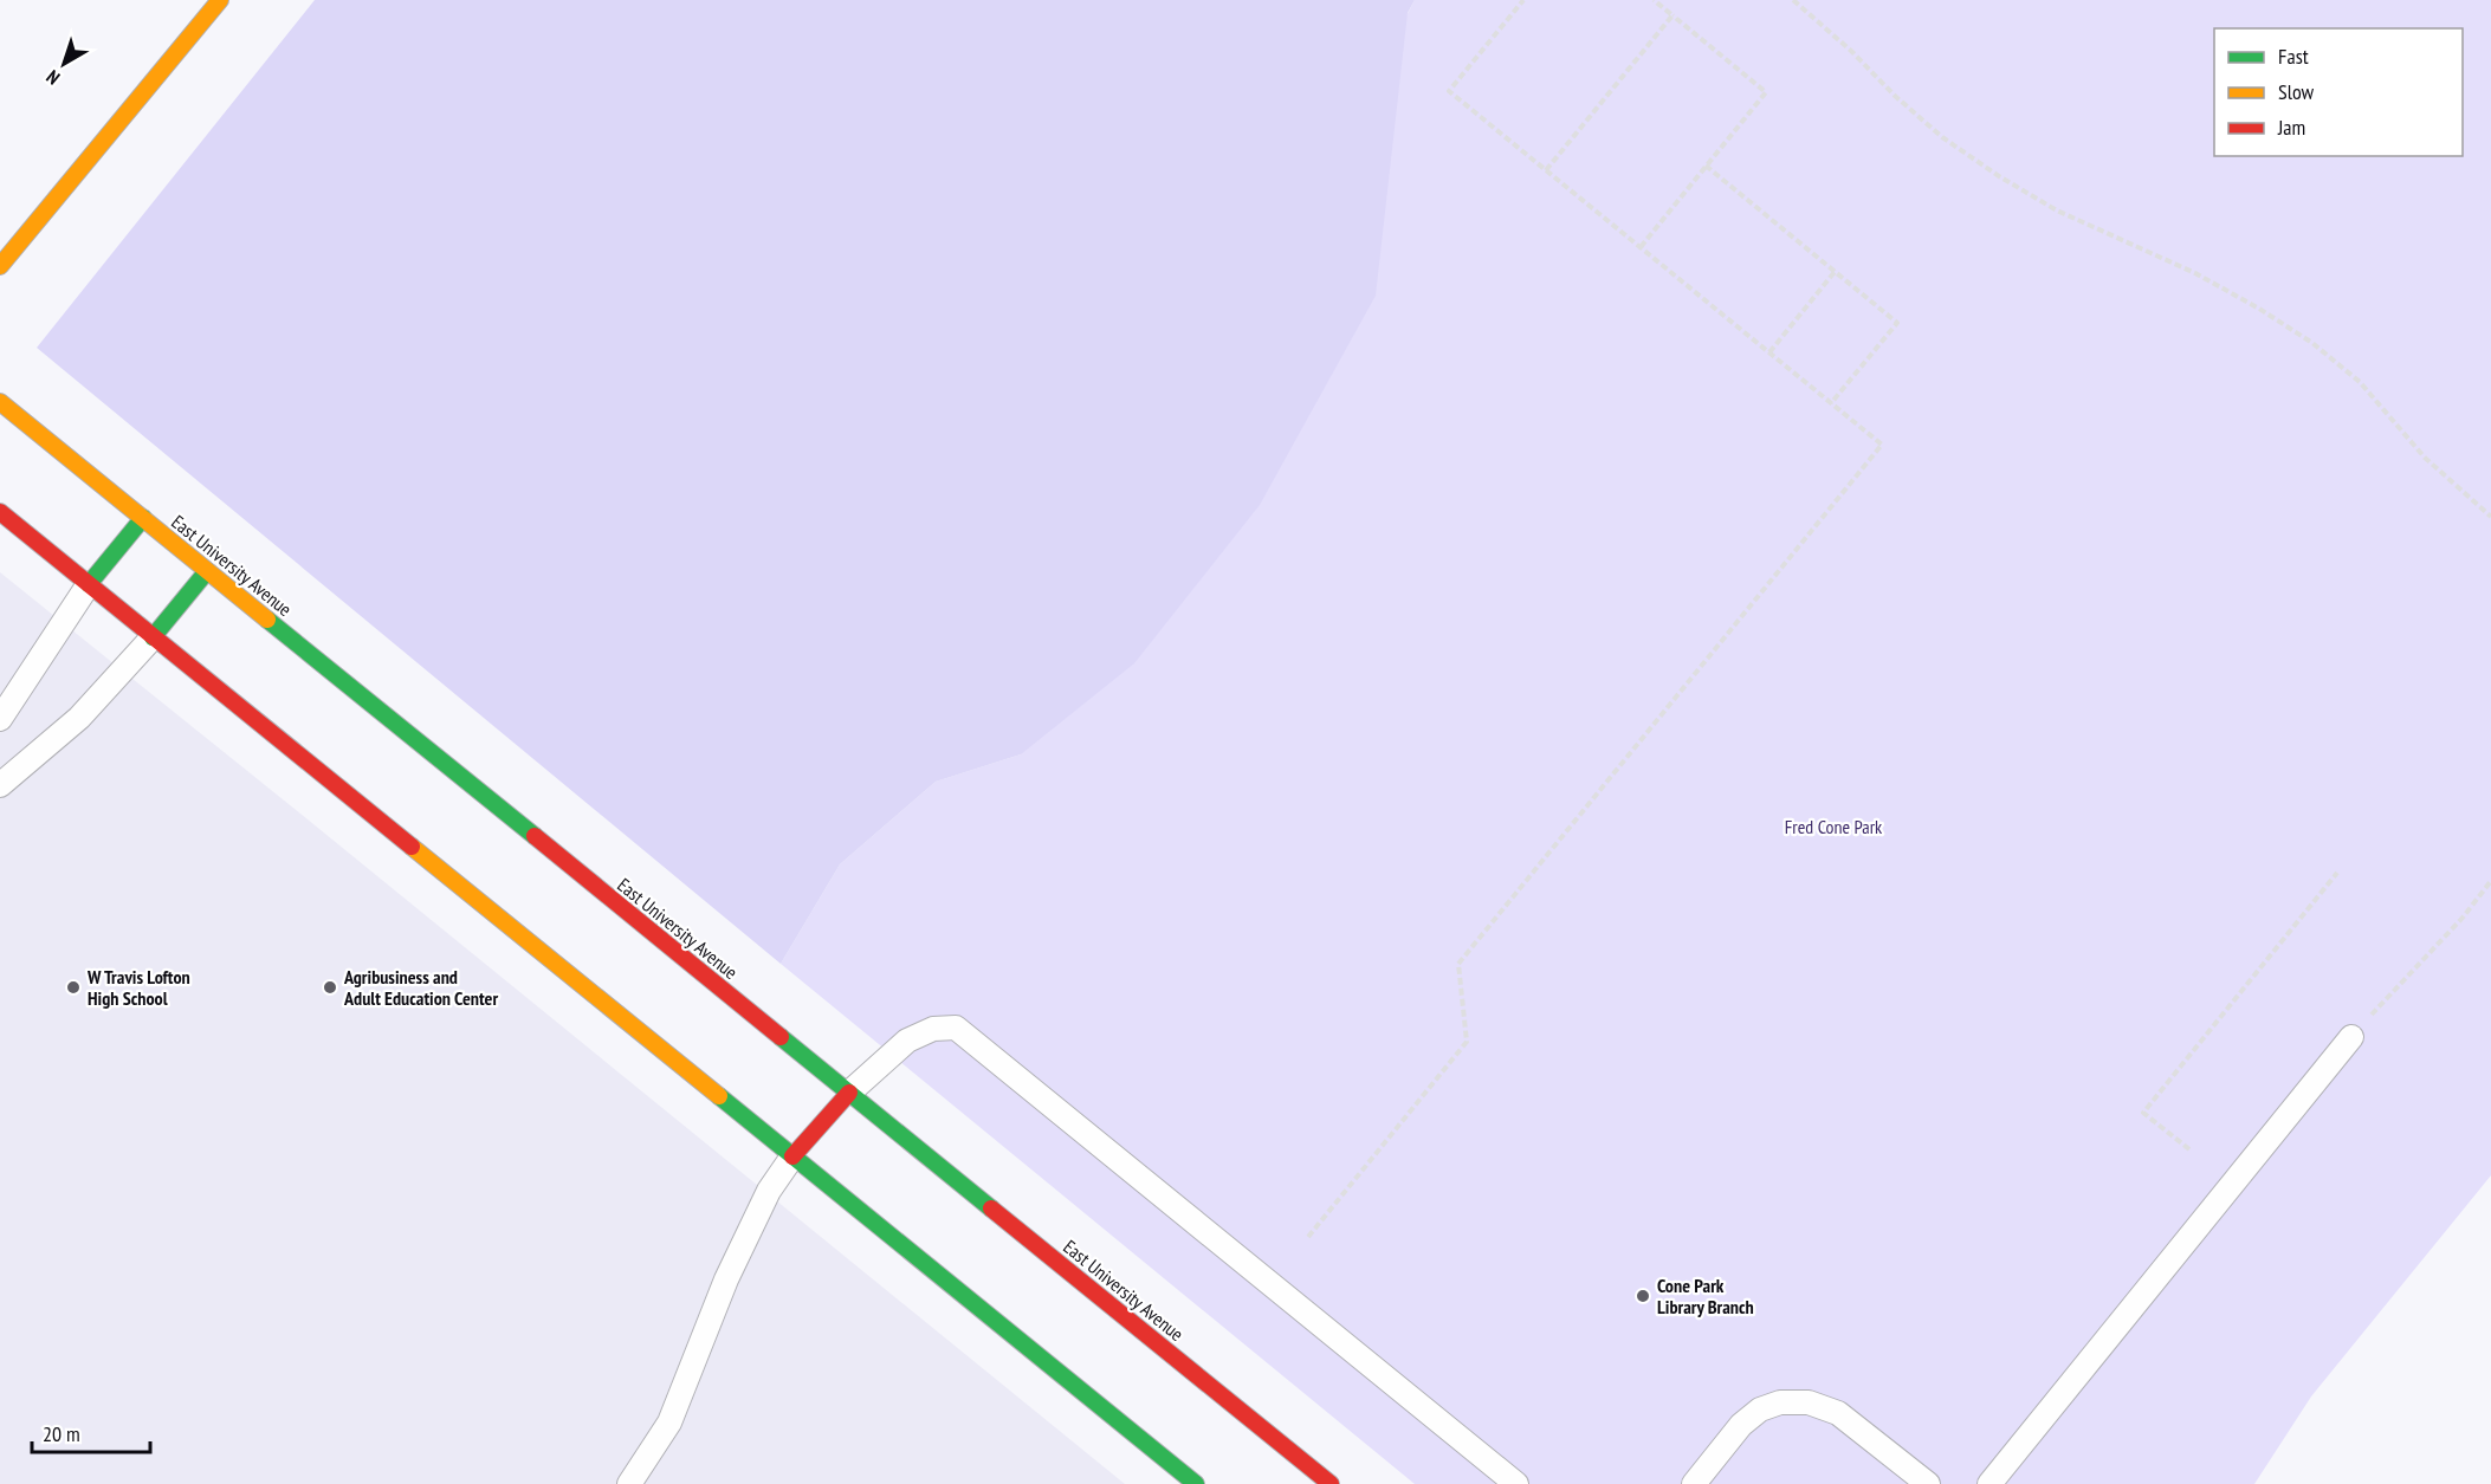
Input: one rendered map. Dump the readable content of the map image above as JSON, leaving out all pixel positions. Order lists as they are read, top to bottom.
{
  "streets": {
    "main road": ["East University Avenue"]
  },
  "parks": ["Fred Cone Park"],
  "places": ["W Travis Lofton High School", "Agribusiness and Adult Education Center", "Cone Park Library Branch"],
  "legend": ["Fast", "Slow", "Jam"],
  "scale_bar": "20 m",
  "north": "bottom left"
}
